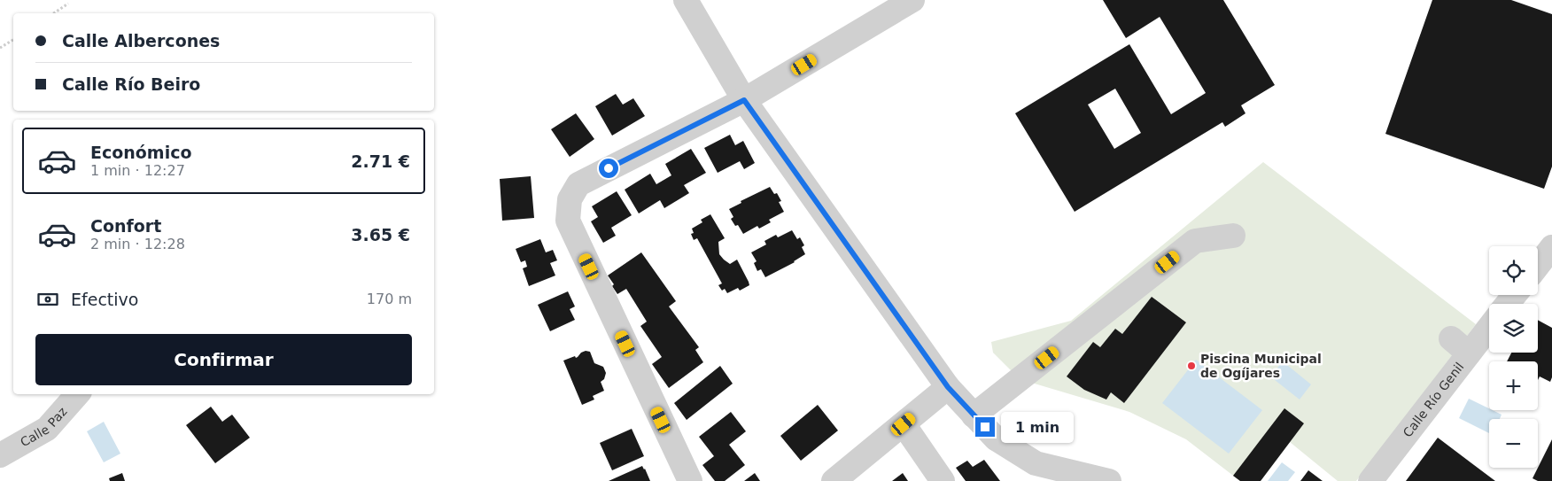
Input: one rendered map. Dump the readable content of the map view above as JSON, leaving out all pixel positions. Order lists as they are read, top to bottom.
{
  "streets": {
    "street": ["Calle Río Genil", "Calle Paz"]
  },
  "places": ["Piscina Municipal de Ogíjares"],
  "page": {
    "banner": ["Calle Albercones", "Calle Río Beiro"],
    "list": [
      {
        "name": "Económico",
        "note": "1 min · 12:27",
        "value": "2.71 €"
      },
      {
        "name": "Confort",
        "note": "2 min · 12:28",
        "value": "3.65 €"
      }
    ],
    "map_buttons": ["+", "−"],
    "pay": ["Efectivo", "170 m"],
    "buttons": "Confirmar",
    "bubble": "1 min"
  }
}
